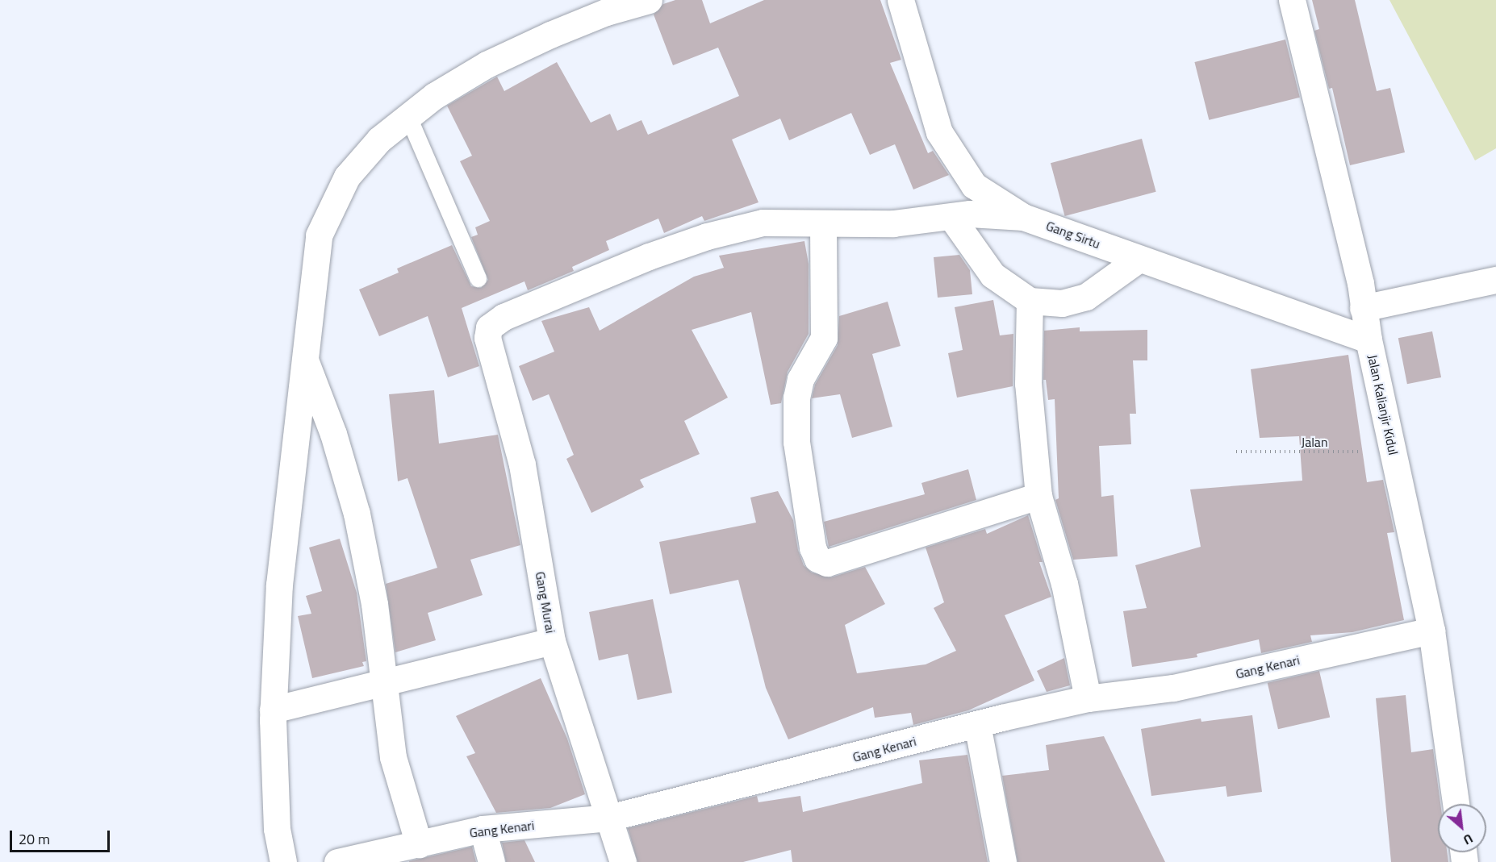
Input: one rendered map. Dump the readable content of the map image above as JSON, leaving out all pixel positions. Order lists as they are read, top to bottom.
{
  "streets": {
    "street": [
      "Gang Sirtu",
      "Jalan Kalianjir Kidul",
      "Gang Murai",
      "Gang Kenari"
    ],
    "path": ["Jalan"]
  },
  "crossings": [
    ["Gang Sirtu", "Jalan Kalianjir Kidul"],
    ["Jalan Kalianjir Kidul", "Jalan"],
    ["Jalan Kalianjir Kidul", "Gang Kenari"],
    ["Gang Murai", "Gang Kenari"]
  ],
  "scale_bar": "20 m",
  "north": "bottom right"
}
